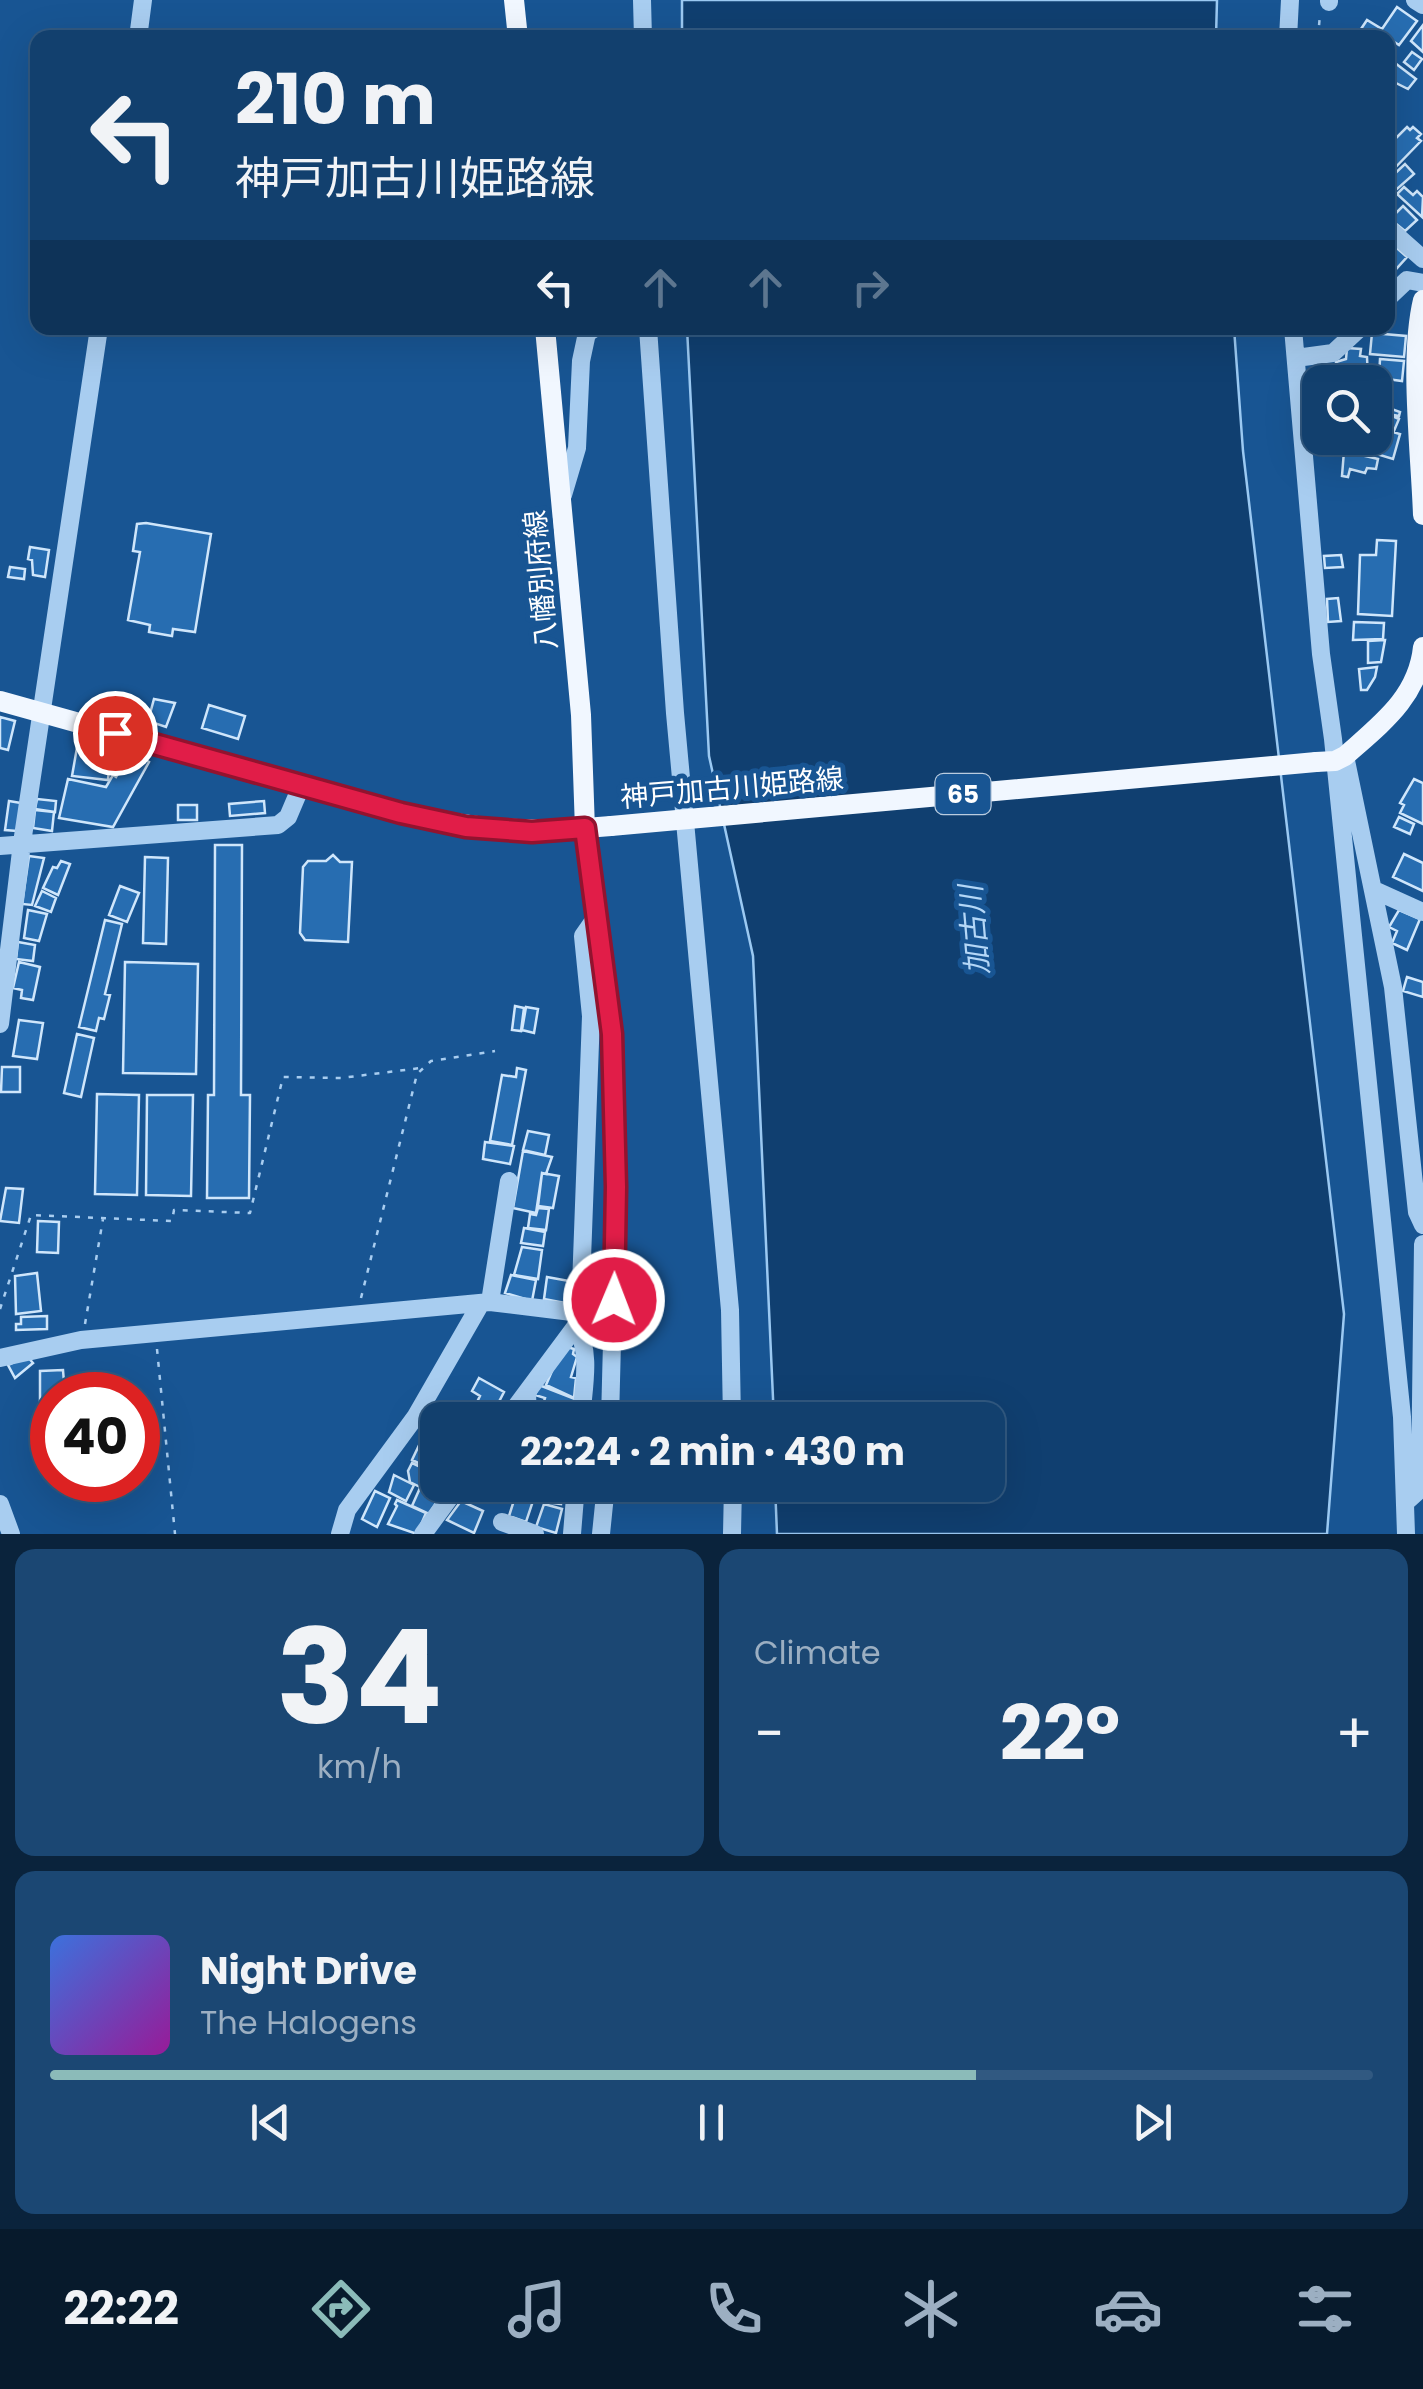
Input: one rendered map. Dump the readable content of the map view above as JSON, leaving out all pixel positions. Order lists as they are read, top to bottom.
{
  "streets": {
    "main road": ["八幡別府線", "神戸加古川姫路線", "65"]
  },
  "crossings": [
    ["八幡別府線", "神戸加古川姫路線"]
  ],
  "water": ["加古川"],
  "page": {
    "turn": ["210 m", "神戸加古川姫路線"],
    "limit": "40",
    "trip": "22:24 · 2 min · 430 m",
    "tile": [
      ["34", "km/h"],
      "Climate"
    ],
    "heat": ["−", "22°", "+"],
    "song": ["Night Drive", "The Halogens"],
    "tabs": "22:22"
  }
}
